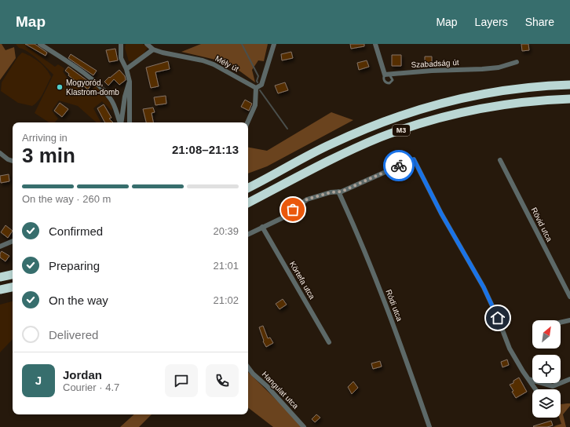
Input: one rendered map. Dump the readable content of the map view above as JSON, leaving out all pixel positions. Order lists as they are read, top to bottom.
{
  "streets": {
    "highway": ["M3"],
    "street": [
      "Mély út",
      "Szabadság út",
      "Rövid utca",
      "Körtefa utca",
      "Ródi utca",
      "Hangulat utca"
    ]
  },
  "places": ["Mogyoród, Klastrom-domb"],
  "north": "top right",
  "page": {
    "header": "Map",
    "nav": ["Map", "Layers", "Share"],
    "heading": ["3 min", "Arriving in", "21:08–21:13"],
    "panel": ["Jordan", "Courier · 4.7"],
    "bar": "On the way · 260 m",
    "list": [
      ["Confirmed", "20:39"],
      ["Preparing", "21:01"],
      ["On the way", "21:02"],
      "Delivered"
    ],
    "round": "J"
  }
}
